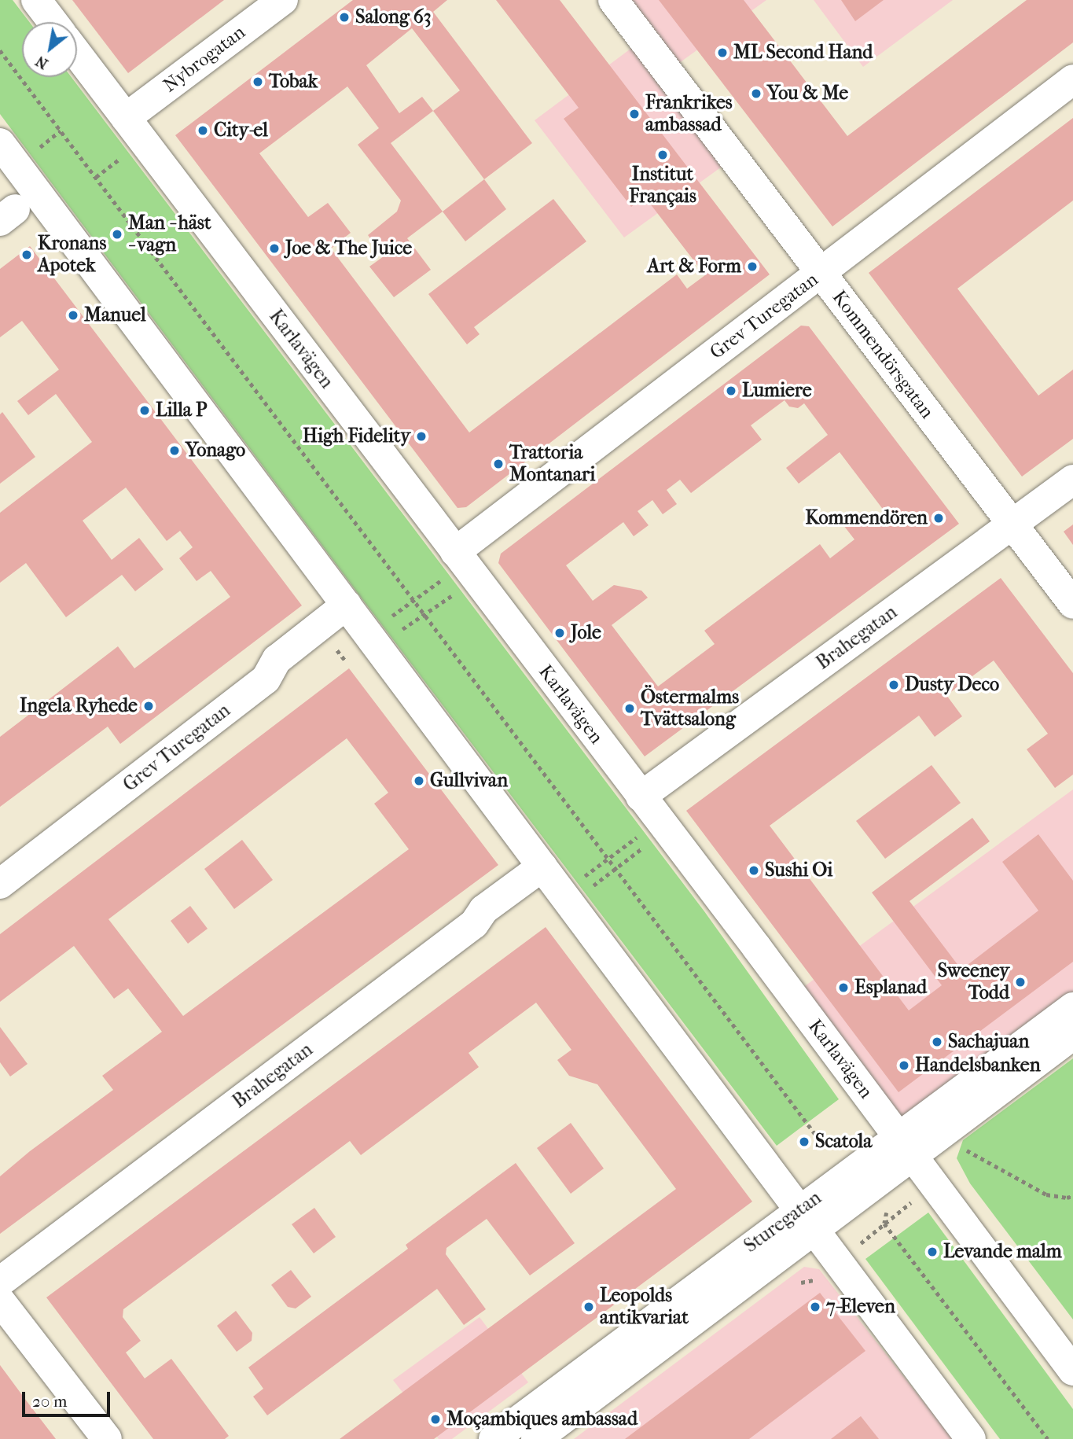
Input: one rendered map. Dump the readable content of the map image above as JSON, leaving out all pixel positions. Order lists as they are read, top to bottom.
{
  "streets": {
    "street": [
      "Nybrogatan",
      "Grev Turegatan",
      "Karlavägen",
      "Kommendörsgatan",
      "Brahegatan",
      "Sturegatan"
    ]
  },
  "crossings": [
    ["Nybrogatan", "Karlavägen"],
    ["Grev Turegatan", "Karlavägen"],
    ["Grev Turegatan", "Kommendörsgatan"],
    ["Karlavägen", "Brahegatan"],
    ["Karlavägen", "Sturegatan"],
    ["Kommendörsgatan", "Brahegatan"]
  ],
  "places": [
    "Salong 63",
    "ML Second Hand",
    "Tobak",
    "You & Me",
    "Frankrikes ambassad",
    "City-el",
    "Institut Français",
    "Man - häst - vagn",
    "Joe & The Juice",
    "Kronans Apotek",
    "Art & Form",
    "Manuel",
    "Lumiere",
    "Lilla P",
    "High Fidelity",
    "Yonago",
    "Trattoria Montanari",
    "Kommendören",
    "Jole",
    "Dusty Deco",
    "Ingela Ryhede",
    "Östermalms Tvättsalong",
    "Gullvivan",
    "Sushi Oi",
    "Sweeney Todd",
    "Esplanad",
    "Sachajuan",
    "Handelsbanken",
    "Scatola",
    "Levande malm",
    "Leopolds antikvariat",
    "7-Eleven",
    "Moçambiques ambassad"
  ],
  "scale_bar": "20 m",
  "north": "bottom left"
}
